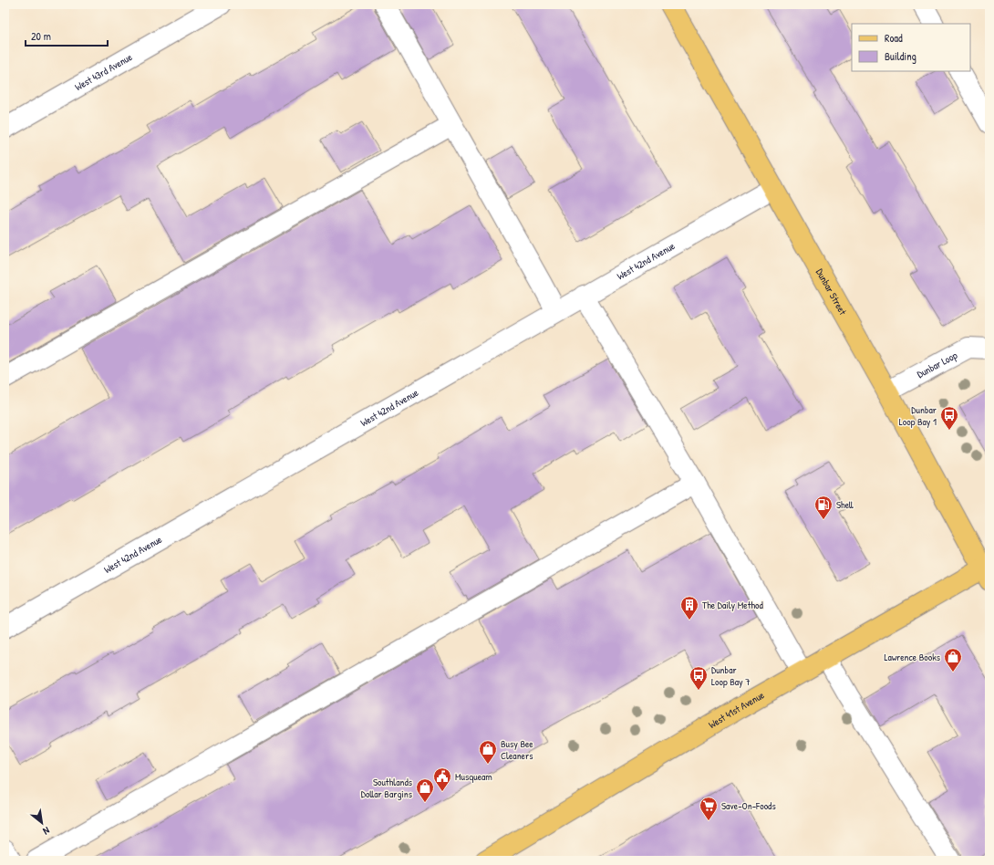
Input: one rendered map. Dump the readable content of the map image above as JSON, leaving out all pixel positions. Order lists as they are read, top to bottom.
{
  "streets": {
    "main road": ["Dunbar Street", "West 41st Avenue"],
    "street": ["West 43rd Avenue", "West 42nd Avenue", "Dunbar Loop"]
  },
  "crossings": [
    ["West 42nd Avenue", "Dunbar Street"],
    ["Dunbar Street", "Dunbar Loop"],
    ["Dunbar Street", "West 41st Avenue"]
  ],
  "places": {
    "bus stop": ["Dunbar Loop Bay 1", "Dunbar Loop Bay 7"],
    "fuel station": ["Shell"],
    "building": ["The Daily Method"],
    "shop": ["Lawrence Books", "Busy Bee Cleaners", "Southlands Dollar Bargins"],
    "public building": ["Musqueam"],
    "supermarket": ["Save-On-Foods"]
  },
  "legend": ["Road", "Building"],
  "scale_bar": "20 m",
  "north": "bottom right"
}
